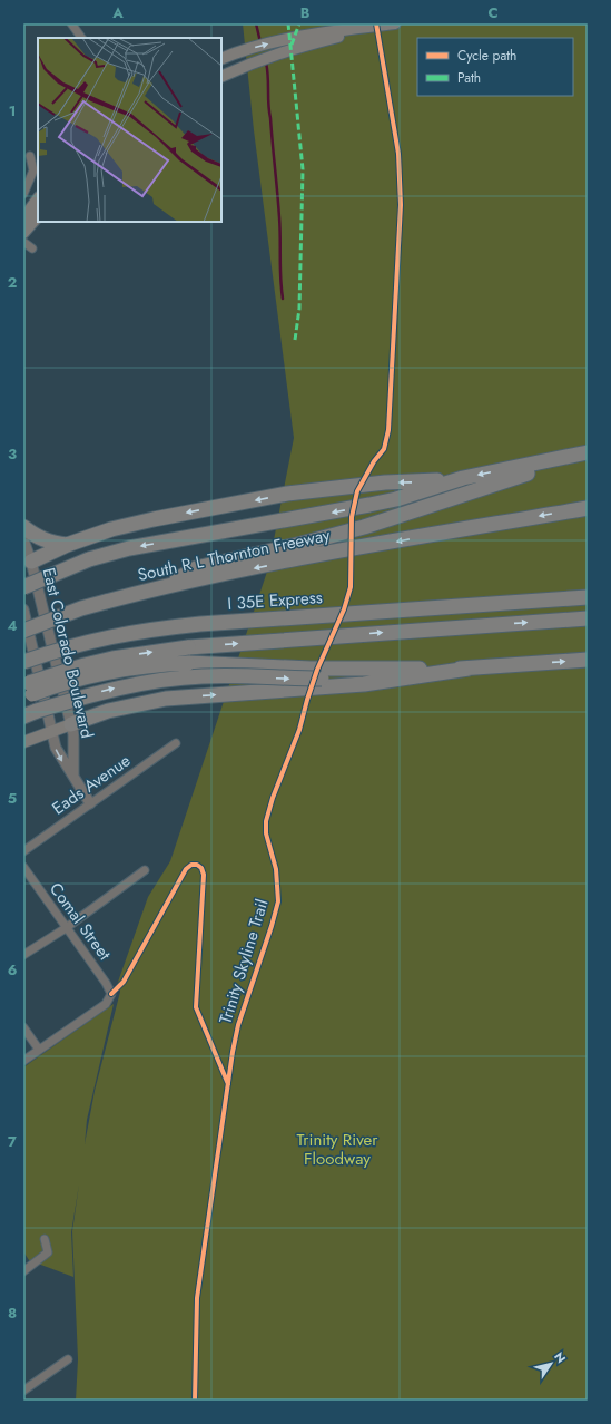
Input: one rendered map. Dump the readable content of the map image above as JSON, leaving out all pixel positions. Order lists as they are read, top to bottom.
{
  "streets": {
    "highway": ["South R L Thornton Freeway", "I 35E Express"],
    "street": ["East Colorado Boulevard", "Eads Avenue", "Comal Street"],
    "cycle path": ["Trinity Skyline Trail"]
  },
  "crossings": [
    ["East Colorado Boulevard", "Eads Avenue"]
  ],
  "parks": ["Trinity River Floodway"],
  "legend": ["Cycle path", "Path"],
  "north": "top right",
  "grid": {
    "columns": ["A", "B", "C"],
    "rows": [
      "1",
      "2",
      "3",
      "4",
      "5",
      "6",
      "7",
      "8"
    ]
  }
}
